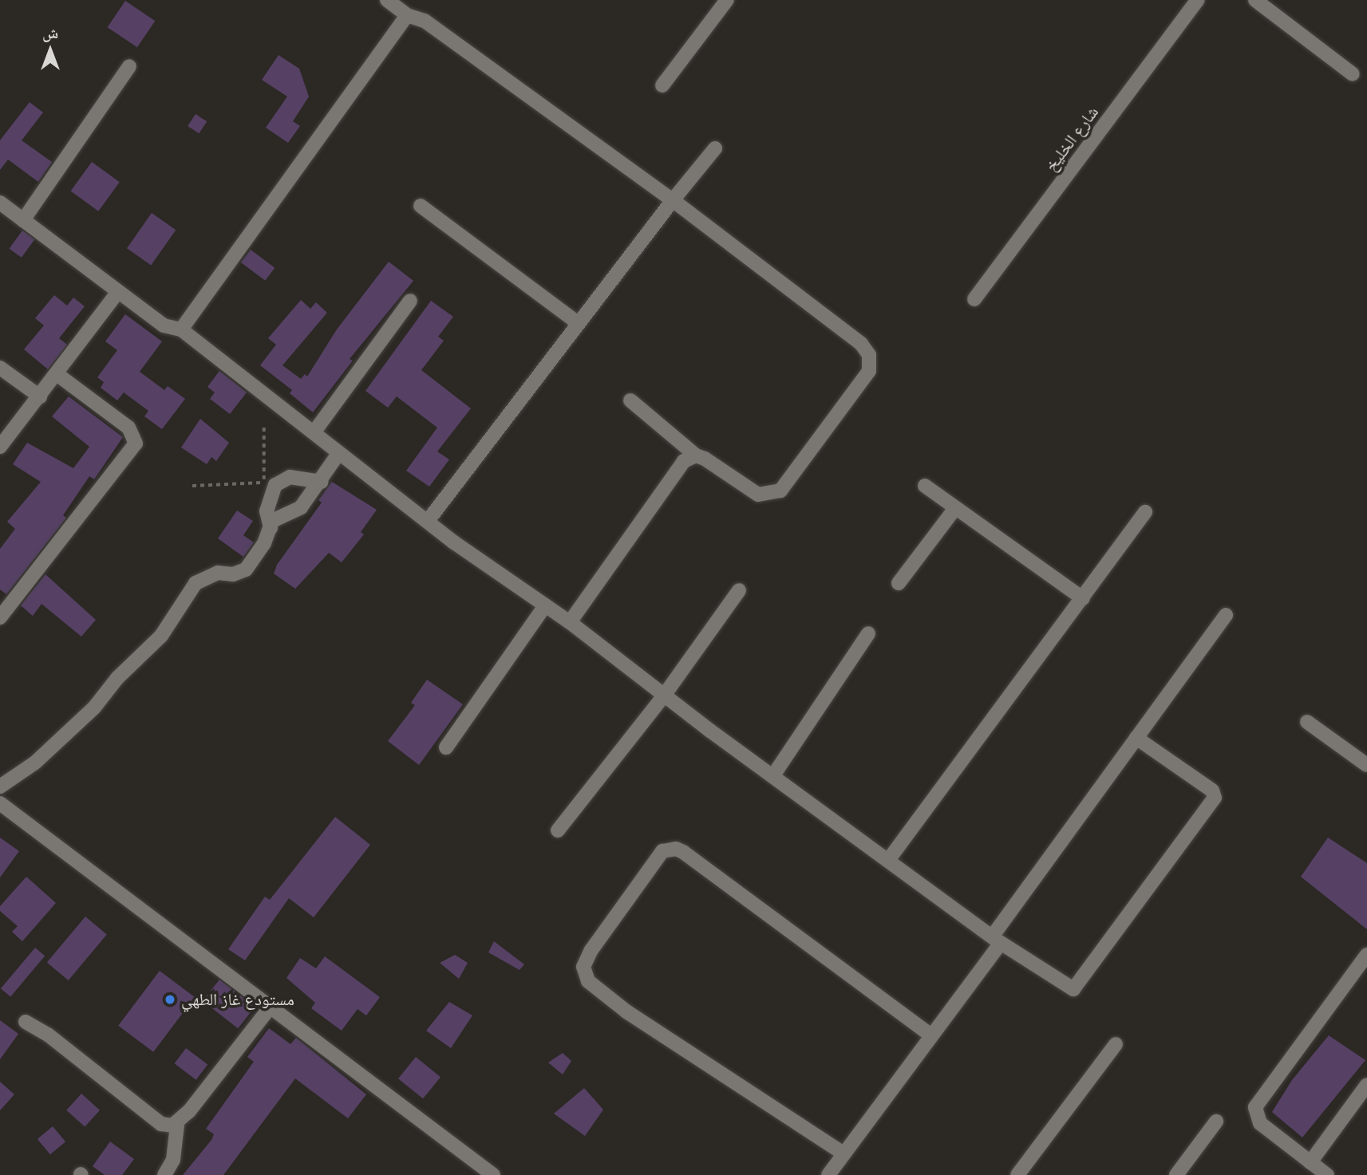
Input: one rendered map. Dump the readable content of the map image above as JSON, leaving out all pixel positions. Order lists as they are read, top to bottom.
{
  "streets": {
    "street": ["شارع الخليخ"]
  },
  "places": ["مستودع غاز الطهي"],
  "north": "top"
}
